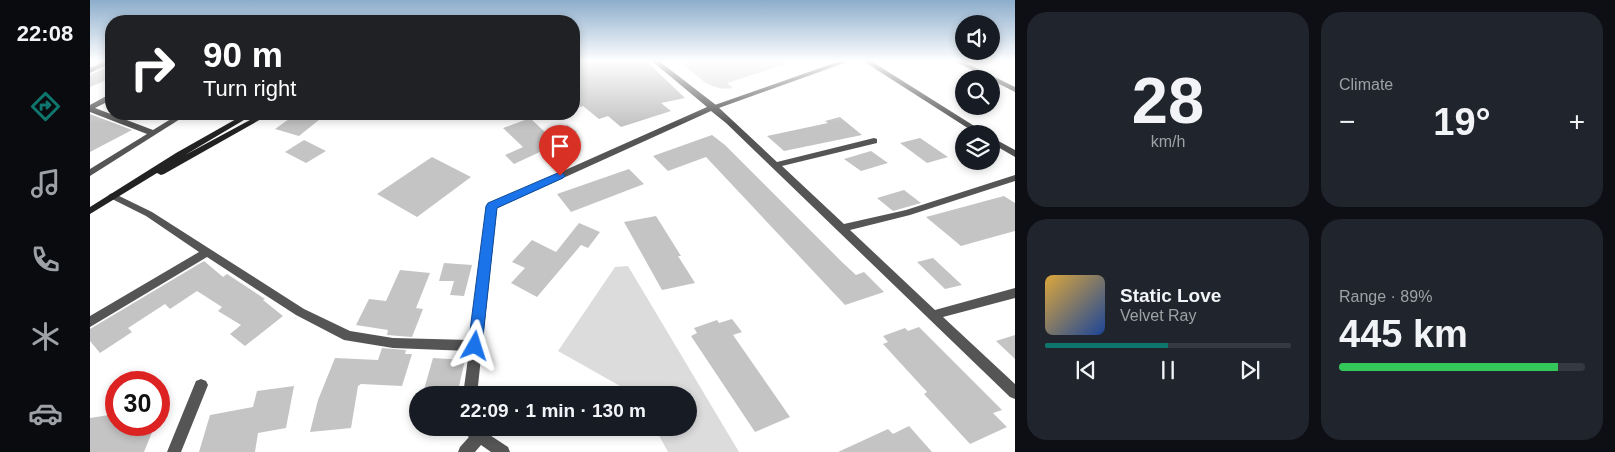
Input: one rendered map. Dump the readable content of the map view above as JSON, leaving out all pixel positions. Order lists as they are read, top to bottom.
{
  "page": {
    "tabs": "22:08",
    "tile": [
      ["28", "km/h"],
      "Climate",
      ["Range · 89%", "445 km"]
    ],
    "turn": ["90 m", "Turn right"],
    "heat": ["−", "19°", "+"],
    "song": ["Static Love", "Velvet Ray"],
    "limit": "30",
    "trip": "22:09 · 1 min · 130 m"
  }
}
